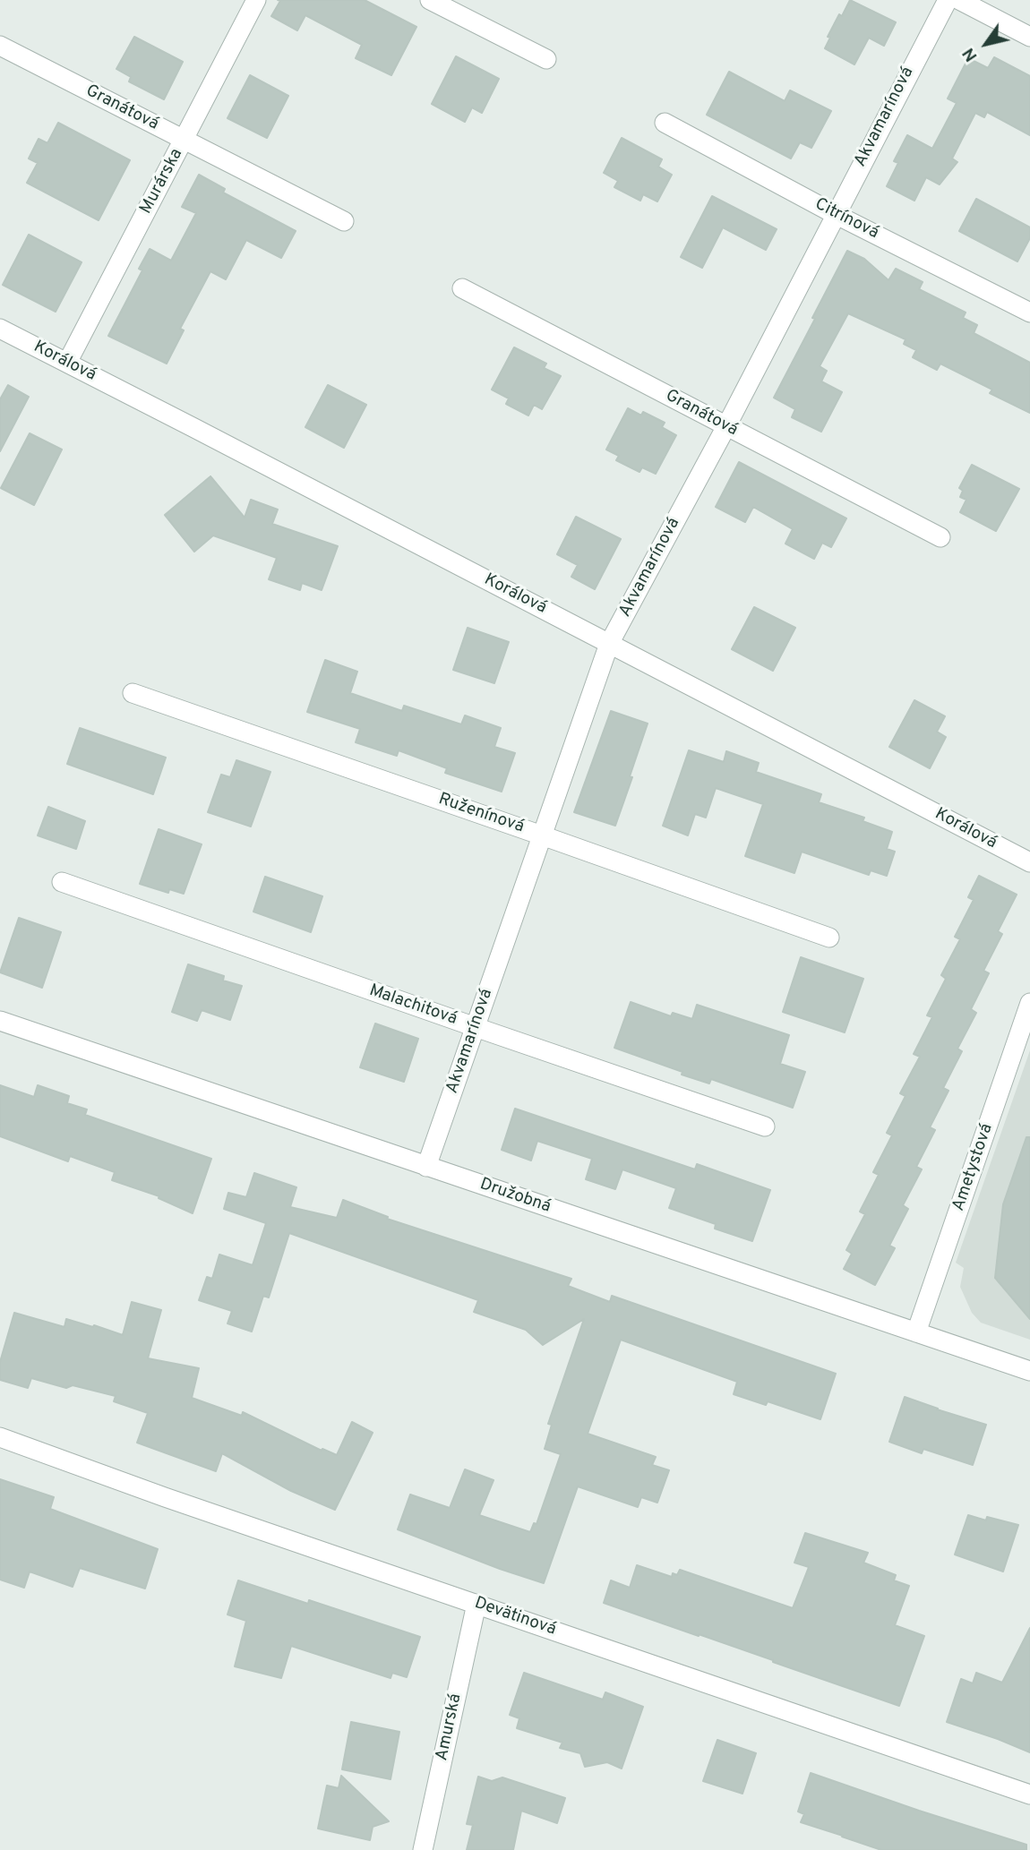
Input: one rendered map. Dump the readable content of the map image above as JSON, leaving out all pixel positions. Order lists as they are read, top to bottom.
{
  "streets": {
    "street": [
      "Granátová",
      "Akvamarínová",
      "Murárska",
      "Citrínová",
      "Korálová",
      "Ruženínová",
      "Malachitová",
      "Ametystová",
      "Družobná",
      "Devätinová",
      "Amurská"
    ]
  },
  "crossings": [
    ["Granátová", "Akvamarínová"],
    ["Granátová", "Murárska"],
    ["Akvamarínová", "Citrínová"],
    ["Akvamarínová", "Korálová"],
    ["Akvamarínová", "Ruženínová"],
    ["Akvamarínová", "Malachitová"],
    ["Akvamarínová", "Družobná"],
    ["Murárska", "Korálová"],
    ["Ametystová", "Družobná"],
    ["Devätinová", "Amurská"]
  ],
  "north": "bottom left"
}
